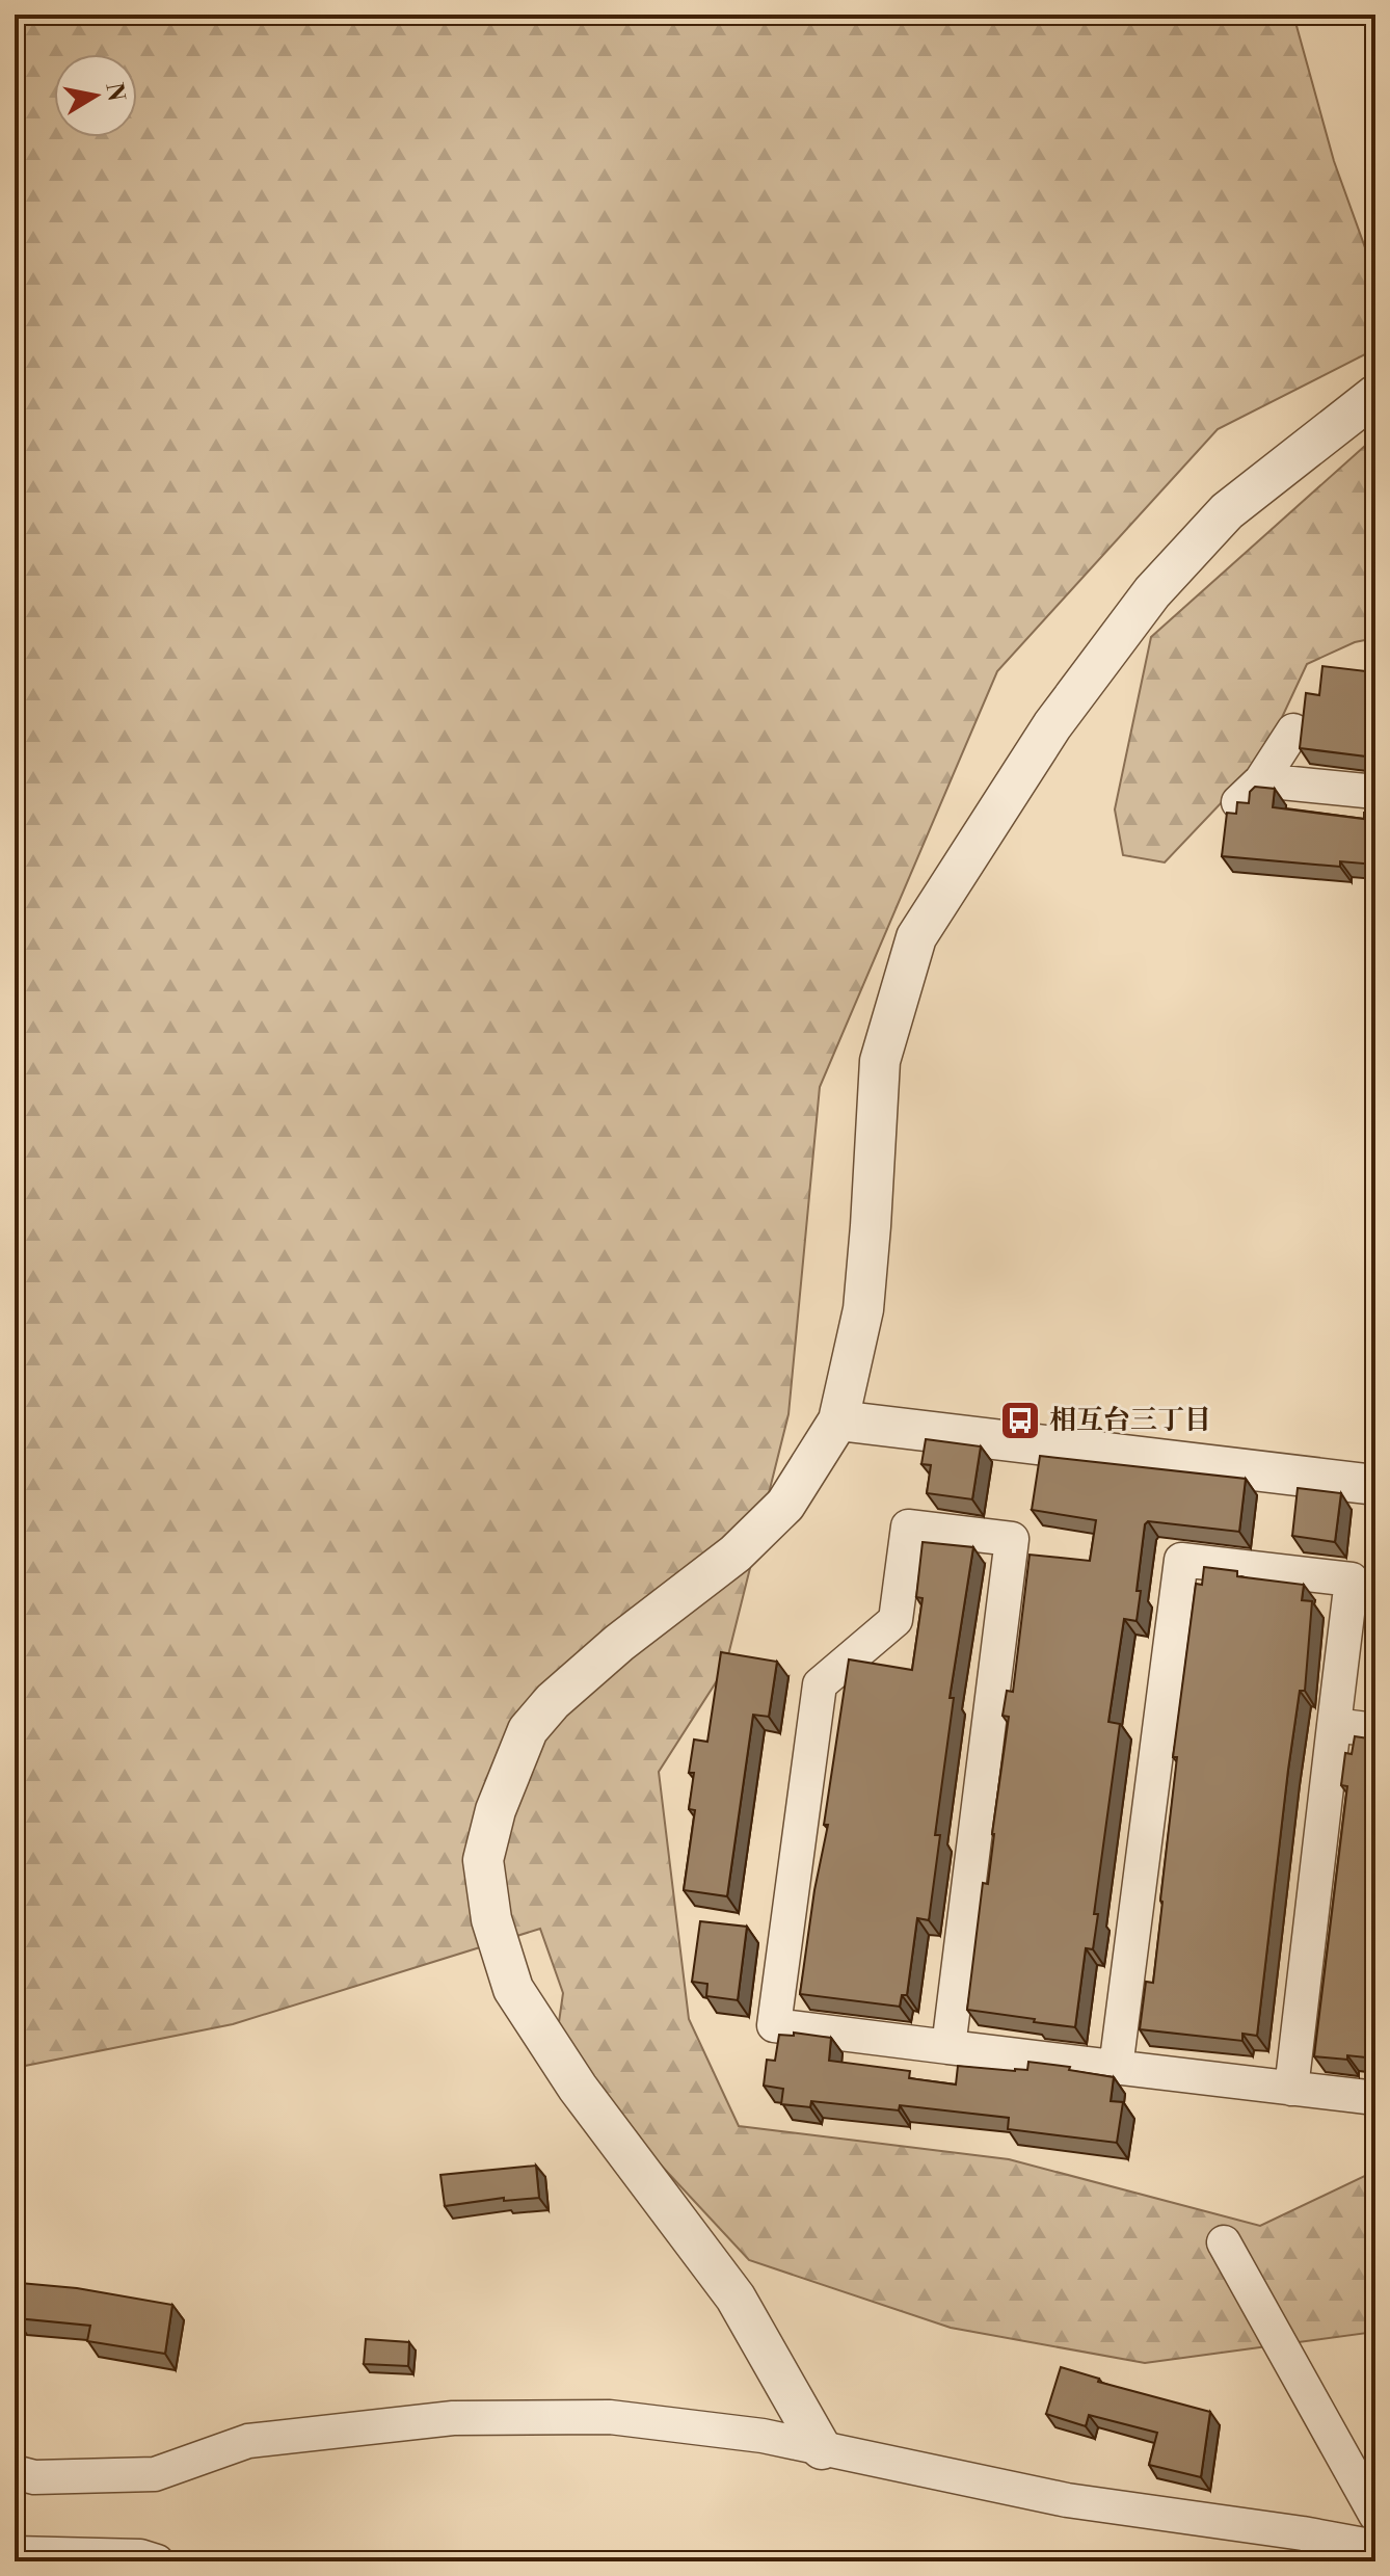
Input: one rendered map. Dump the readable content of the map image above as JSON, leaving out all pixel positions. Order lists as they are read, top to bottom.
{
  "places": {
    "bus stop": ["相互台三丁目"]
  },
  "north": "right"
}
